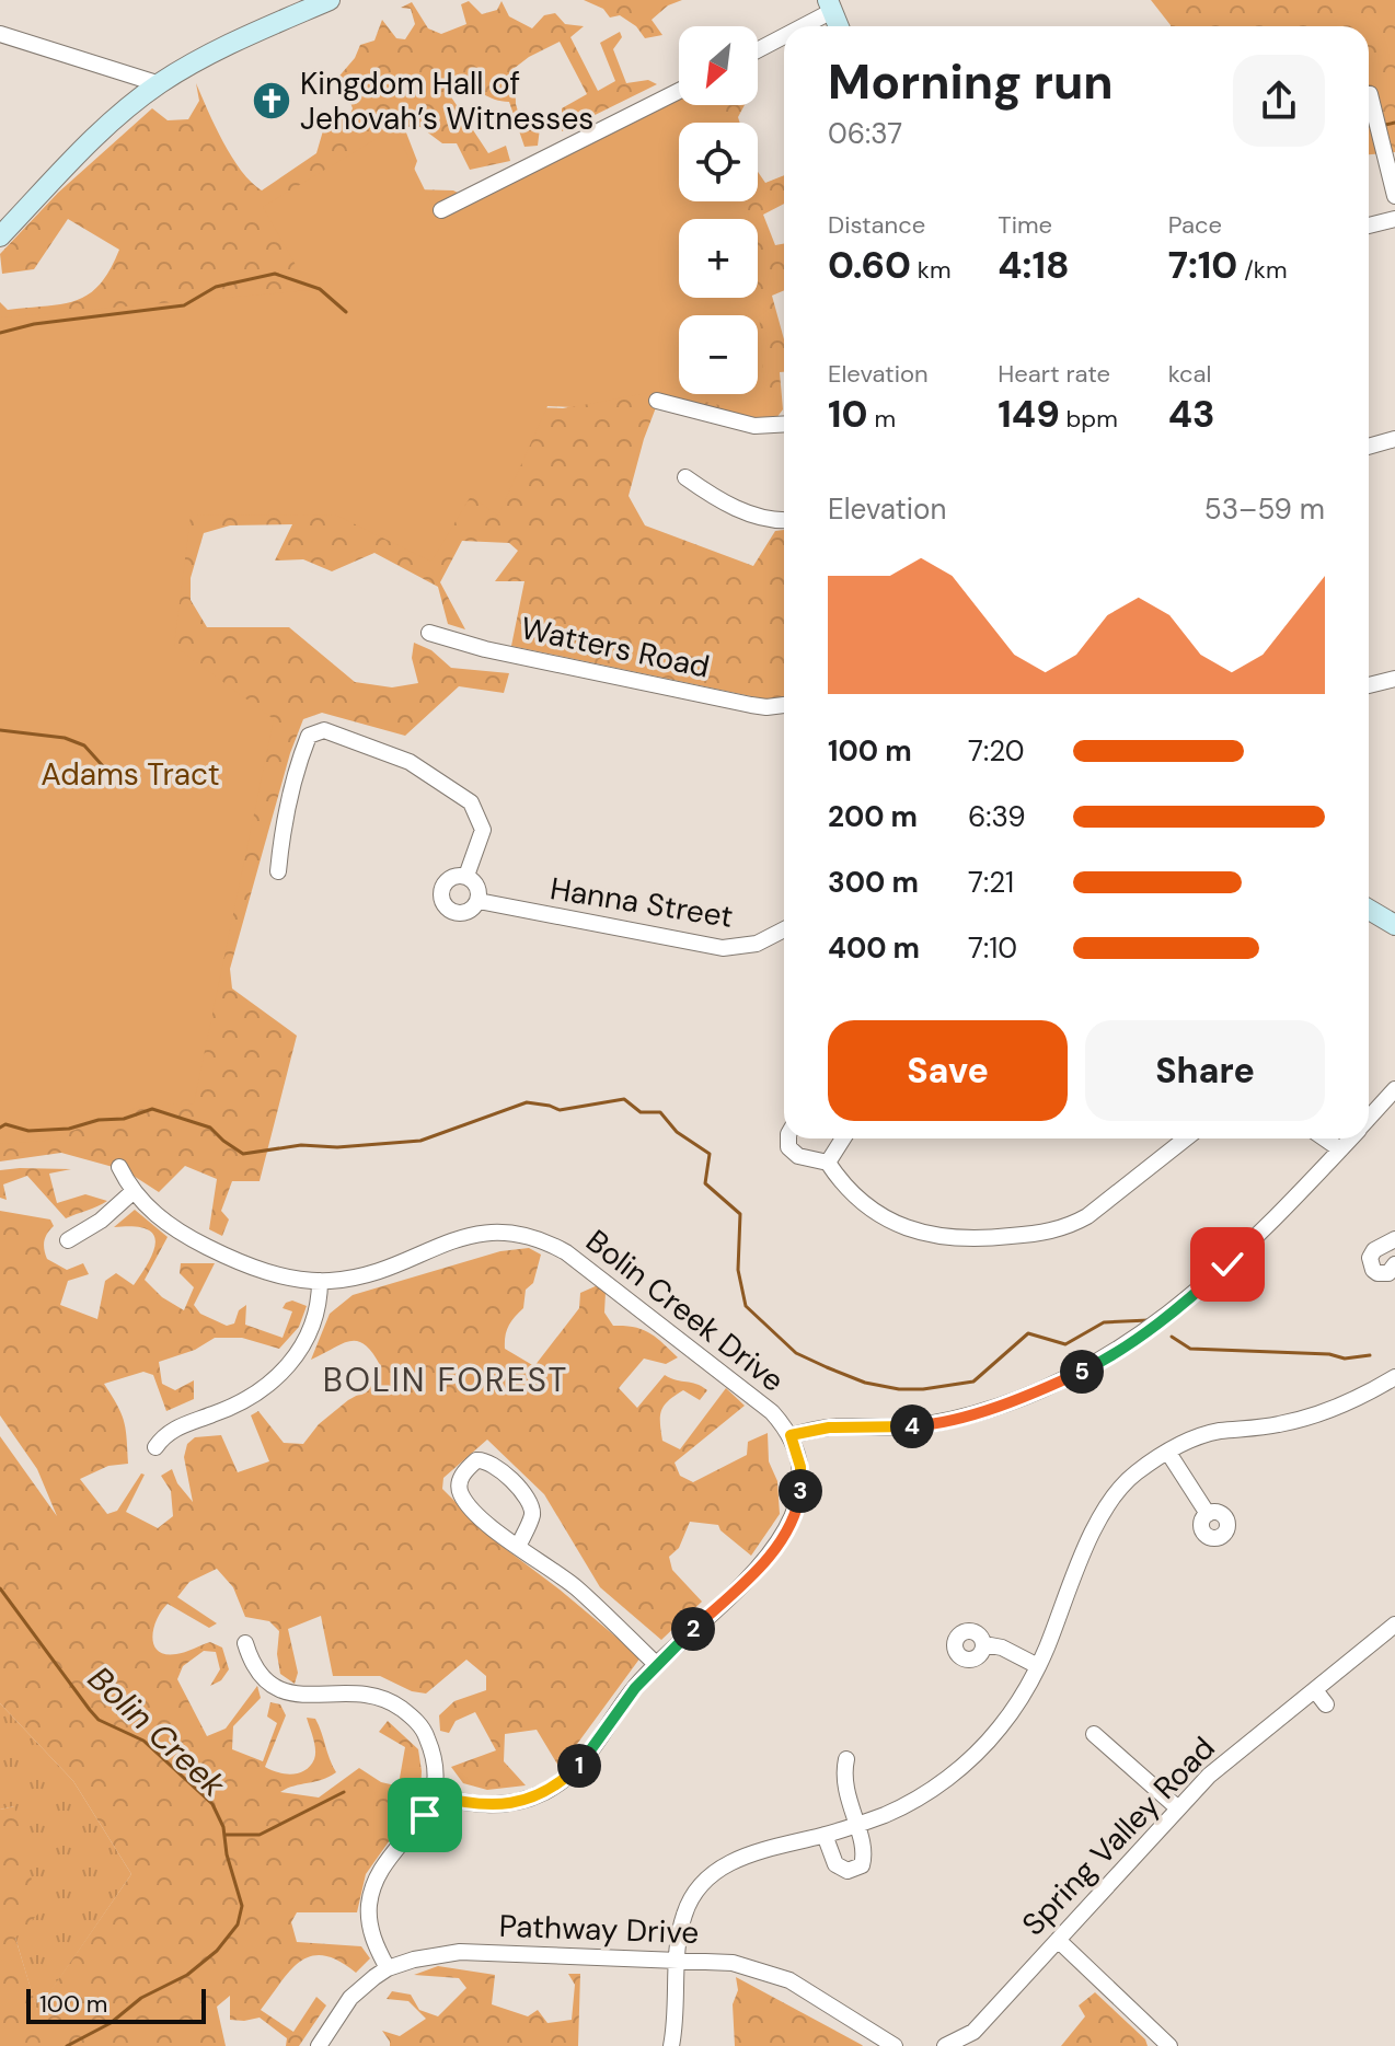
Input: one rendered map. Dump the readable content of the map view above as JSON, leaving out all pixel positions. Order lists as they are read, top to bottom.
{
  "streets": {
    "street": [
      "Watters Road",
      "Hanna Street",
      "Bolin Creek Drive",
      "Spring Valley Road",
      "Pathway Drive"
    ]
  },
  "districts": ["BOLIN FOREST"],
  "water": ["Bolin Creek"],
  "parks": ["Adams Tract"],
  "places": {
    "church": ["Kingdom Hall of Jehovah’s Witnesses"]
  },
  "scale_bar": "100 m",
  "north": "bottom left",
  "page": {
    "map_buttons": ["+", "−"],
    "heading": ["Morning run", "06:37"],
    "stats": [
      ["Distance", "0.60 km"],
      ["Time", "4:18"],
      ["Pace", "7:10 /km"],
      ["Elevation", "10 m"],
      ["Heart rate", "149 bpm"],
      ["kcal", "43"]
    ],
    "chart": ["Elevation", "53–59 m"],
    "list": [
      {
        "name": "100 m",
        "note": "7:20"
      },
      {
        "name": "200 m",
        "note": "6:39"
      },
      {
        "name": "300 m",
        "note": "7:21"
      },
      {
        "name": "400 m",
        "note": "7:10"
      }
    ],
    "buttons": ["Save", "Share"],
    "pins": [
      "5",
      "4",
      "3",
      "2",
      "1"
    ],
    "scale": "100 m"
  }
}
